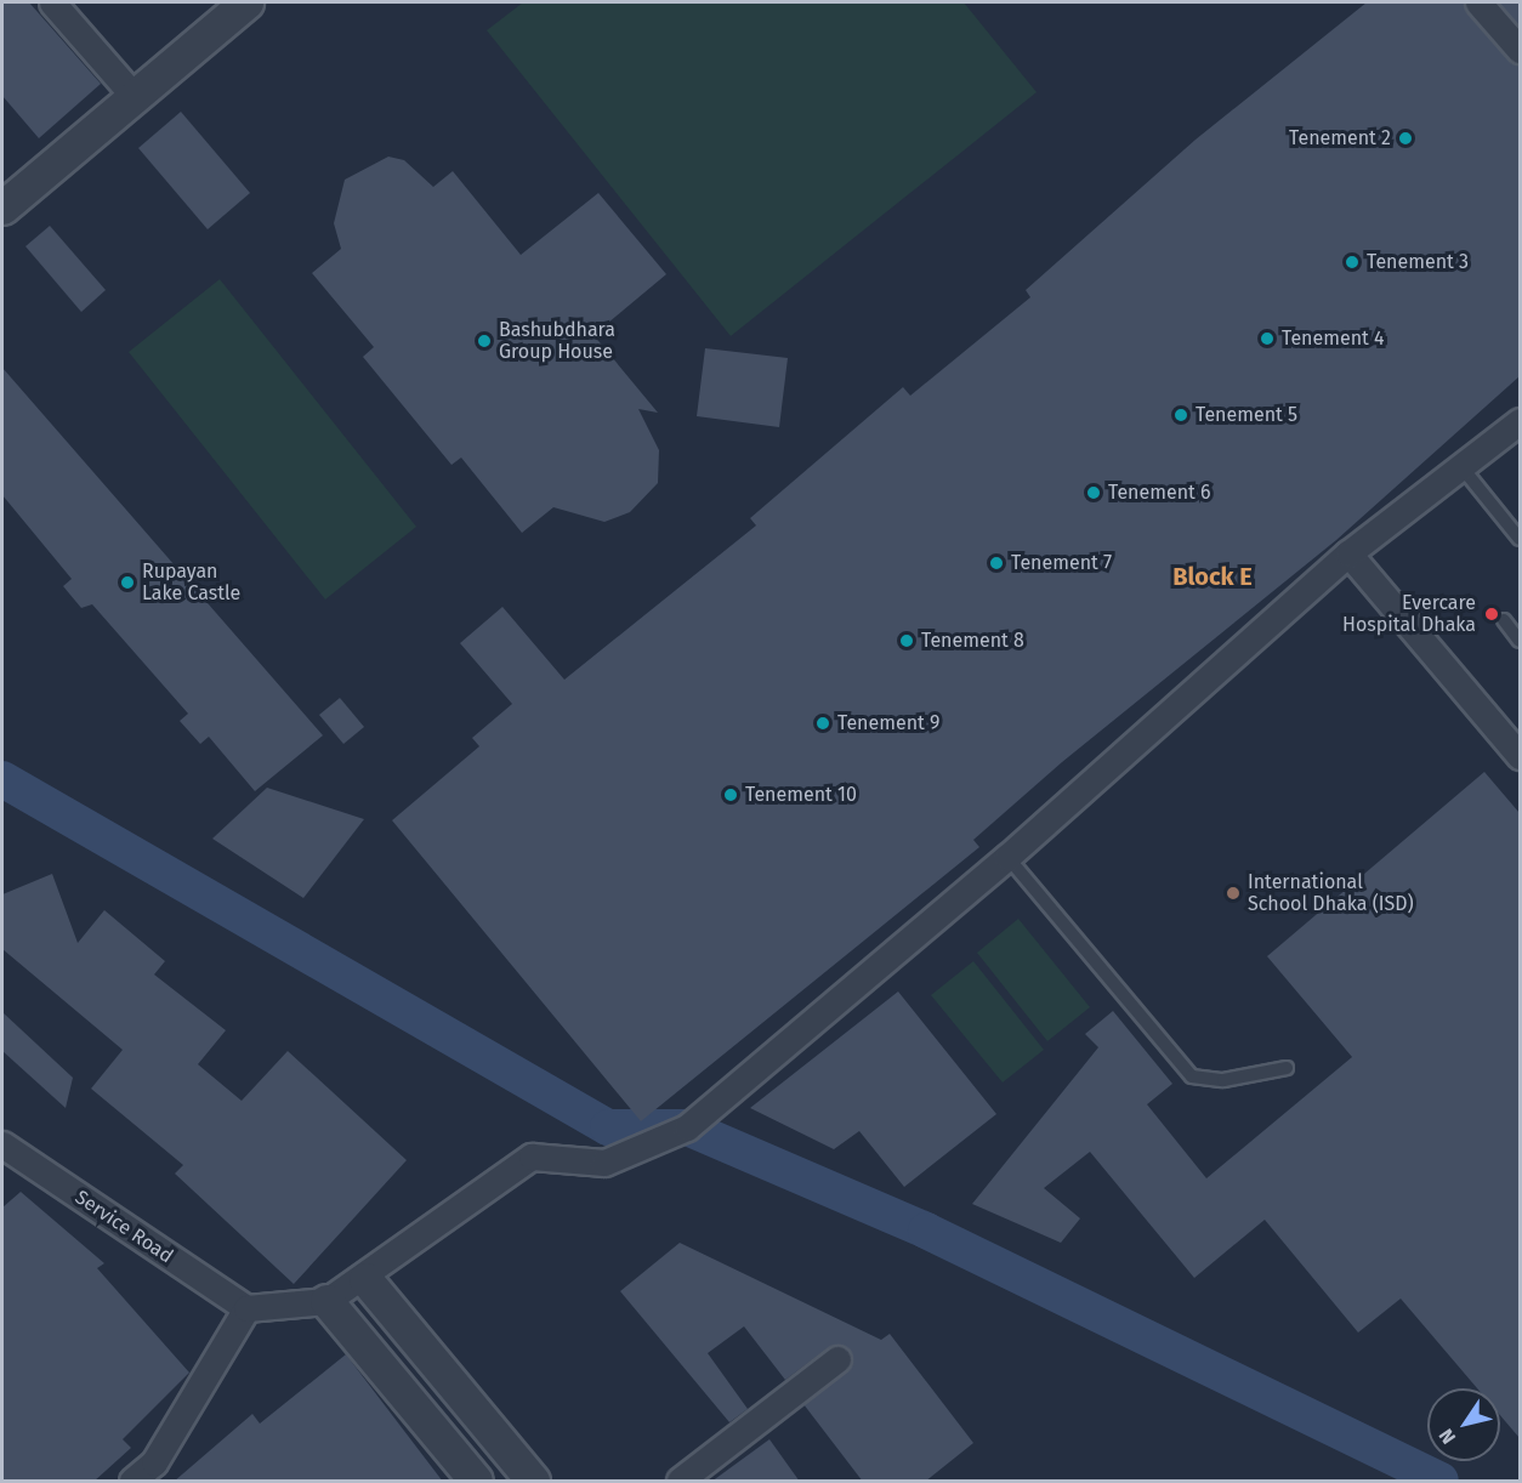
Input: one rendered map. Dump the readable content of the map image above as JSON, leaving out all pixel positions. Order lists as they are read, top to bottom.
{
  "streets": {
    "street": ["Service Road"]
  },
  "districts": ["Block E"],
  "places": [
    "Tenement 2",
    "Tenement 3",
    "Tenement 4",
    "Bashubdhara Group House",
    "Tenement 5",
    "Tenement 6",
    "Tenement 7",
    "Rupayan Lake Castle",
    "Evercare Hospital Dhaka",
    "Tenement 8",
    "Tenement 9",
    "Tenement 10",
    "International School Dhaka (ISD)"
  ],
  "north": "bottom left"
}
